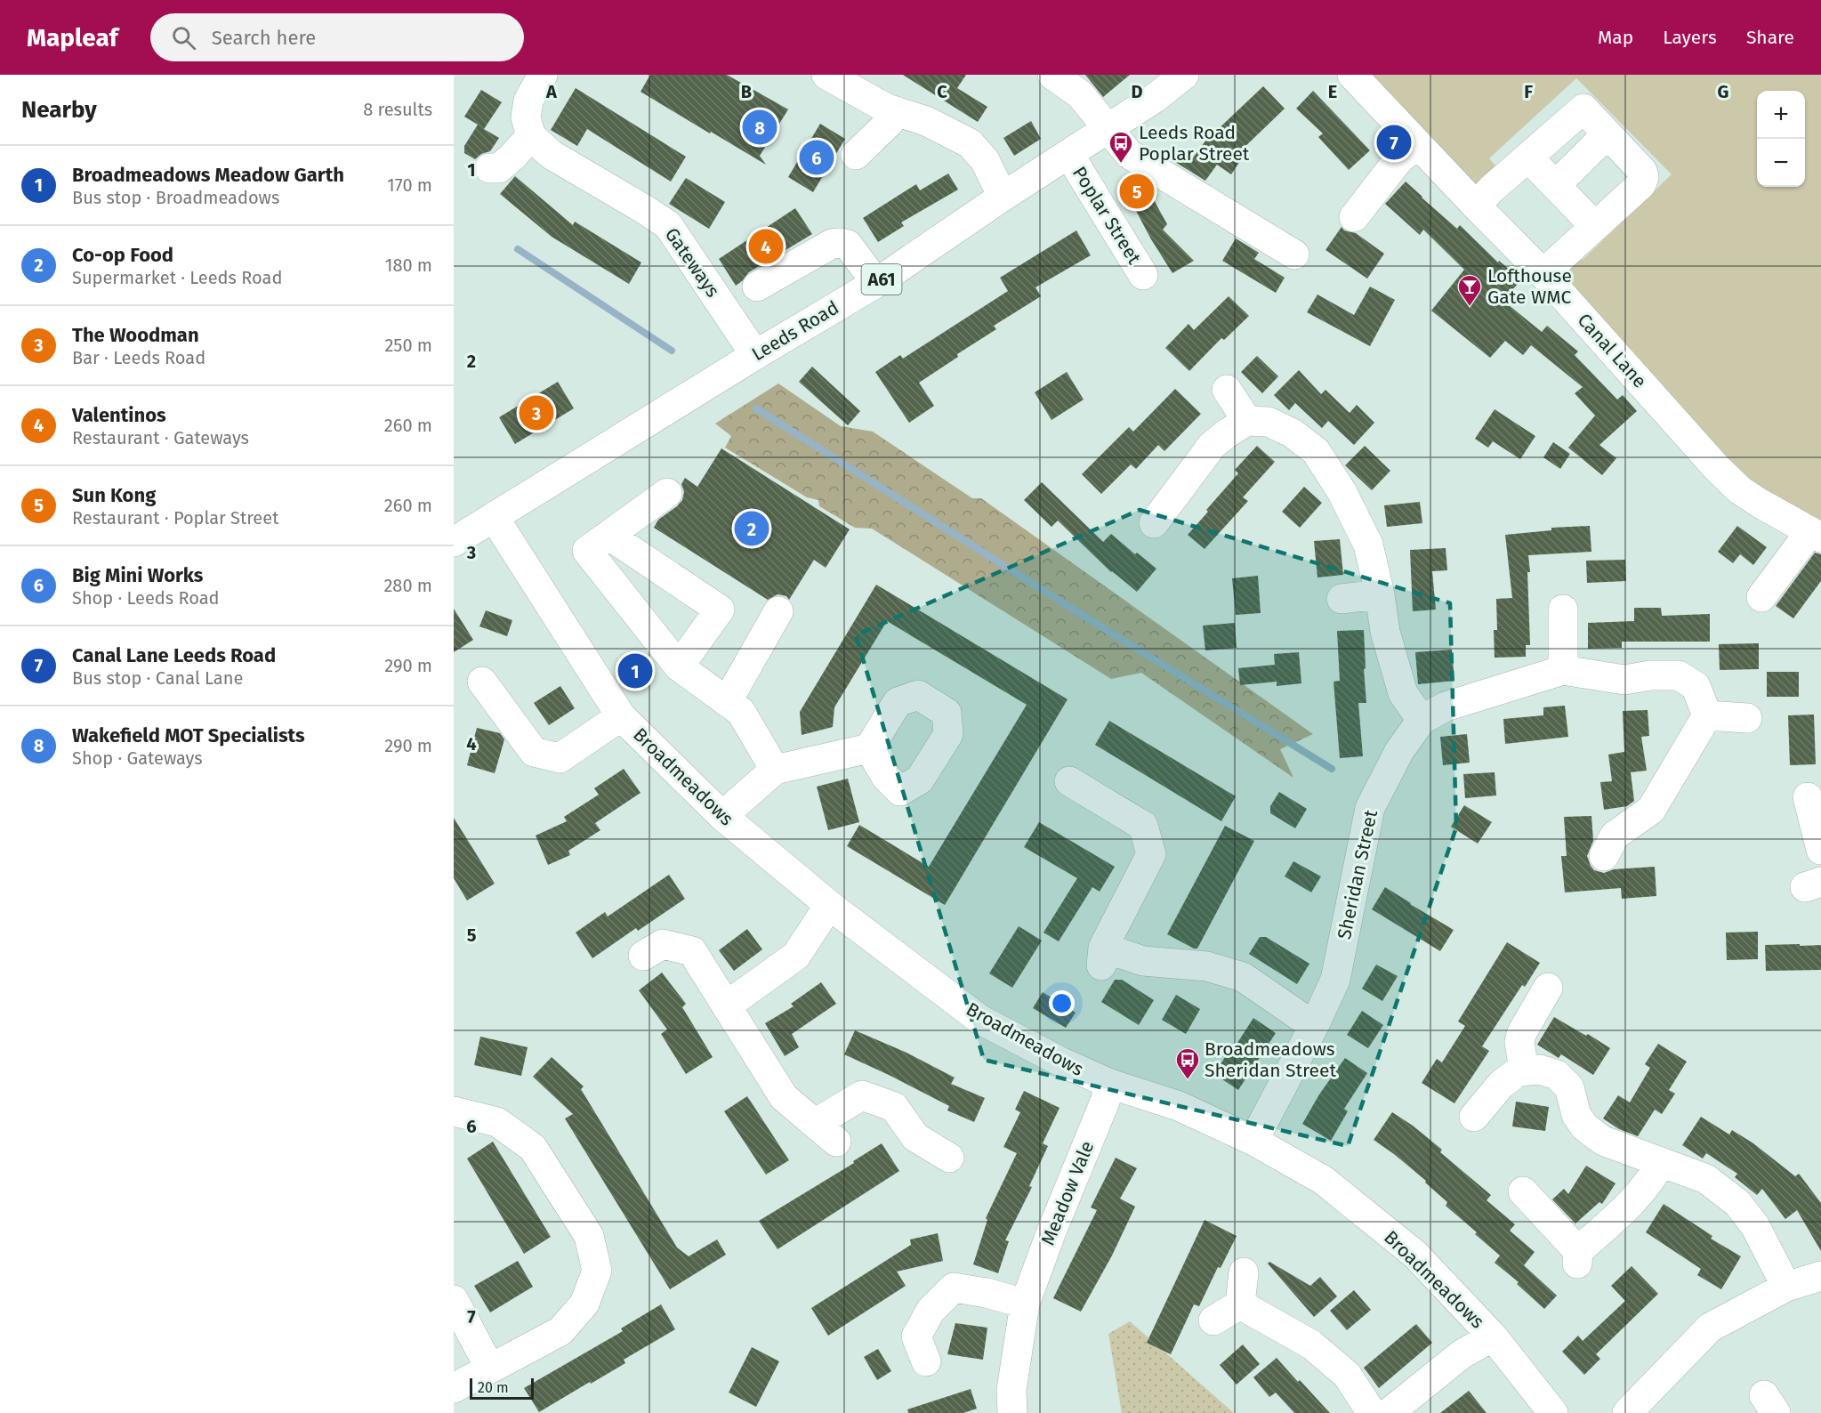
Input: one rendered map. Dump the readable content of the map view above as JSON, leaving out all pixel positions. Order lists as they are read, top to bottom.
{
  "streets": {
    "street": [
      "Poplar Street",
      "Gateways",
      "A61",
      "Leeds Road",
      "Canal Lane",
      "Broadmeadows",
      "Sheridan Street",
      "Meadow Vale"
    ]
  },
  "crossings": [
    ["Poplar Street", "Leeds Road"],
    ["Gateways", "Leeds Road"],
    ["Leeds Road", "Broadmeadows"],
    ["Broadmeadows", "Sheridan Street"],
    ["Broadmeadows", "Meadow Vale"]
  ],
  "places": {
    "bus stop": ["Leeds Road Poplar Street", "Broadmeadows Sheridan Street"],
    "bar": ["Lofthouse Gate WMC"]
  },
  "scale_bar": "20 m",
  "page": {
    "header": "Mapleaf",
    "search": "Search here",
    "nav": ["Map", "Layers", "Share"],
    "heading": ["Nearby", "8 results"],
    "map_buttons": ["+", "−"],
    "pins": [
      "8",
      "7",
      "6",
      "5",
      "4",
      "3",
      "2",
      "1"
    ],
    "list": [
      {
        "mark": "1",
        "name": "Broadmeadows Meadow Garth",
        "note": "Bus stop · Broadmeadows",
        "value": "170 m"
      },
      {
        "mark": "2",
        "name": "Co-op Food",
        "note": "Supermarket · Leeds Road",
        "value": "180 m"
      },
      {
        "mark": "3",
        "name": "The Woodman",
        "note": "Bar · Leeds Road",
        "value": "250 m"
      },
      {
        "mark": "4",
        "name": "Valentinos",
        "note": "Restaurant · Gateways",
        "value": "260 m"
      },
      {
        "mark": "5",
        "name": "Sun Kong",
        "note": "Restaurant · Poplar Street",
        "value": "260 m"
      },
      {
        "mark": "6",
        "name": "Big Mini Works",
        "note": "Shop · Leeds Road",
        "value": "280 m"
      },
      {
        "mark": "7",
        "name": "Canal Lane Leeds Road",
        "note": "Bus stop · Canal Lane",
        "value": "290 m"
      },
      {
        "mark": "8",
        "name": "Wakefield MOT Specialists",
        "note": "Shop · Gateways",
        "value": "290 m"
      }
    ],
    "scale": "20 m"
  },
  "grid": {
    "columns": [
      "A",
      "B",
      "C",
      "D",
      "E",
      "F",
      "G"
    ],
    "rows": [
      "1",
      "2",
      "3",
      "4",
      "5",
      "6",
      "7"
    ]
  }
}
